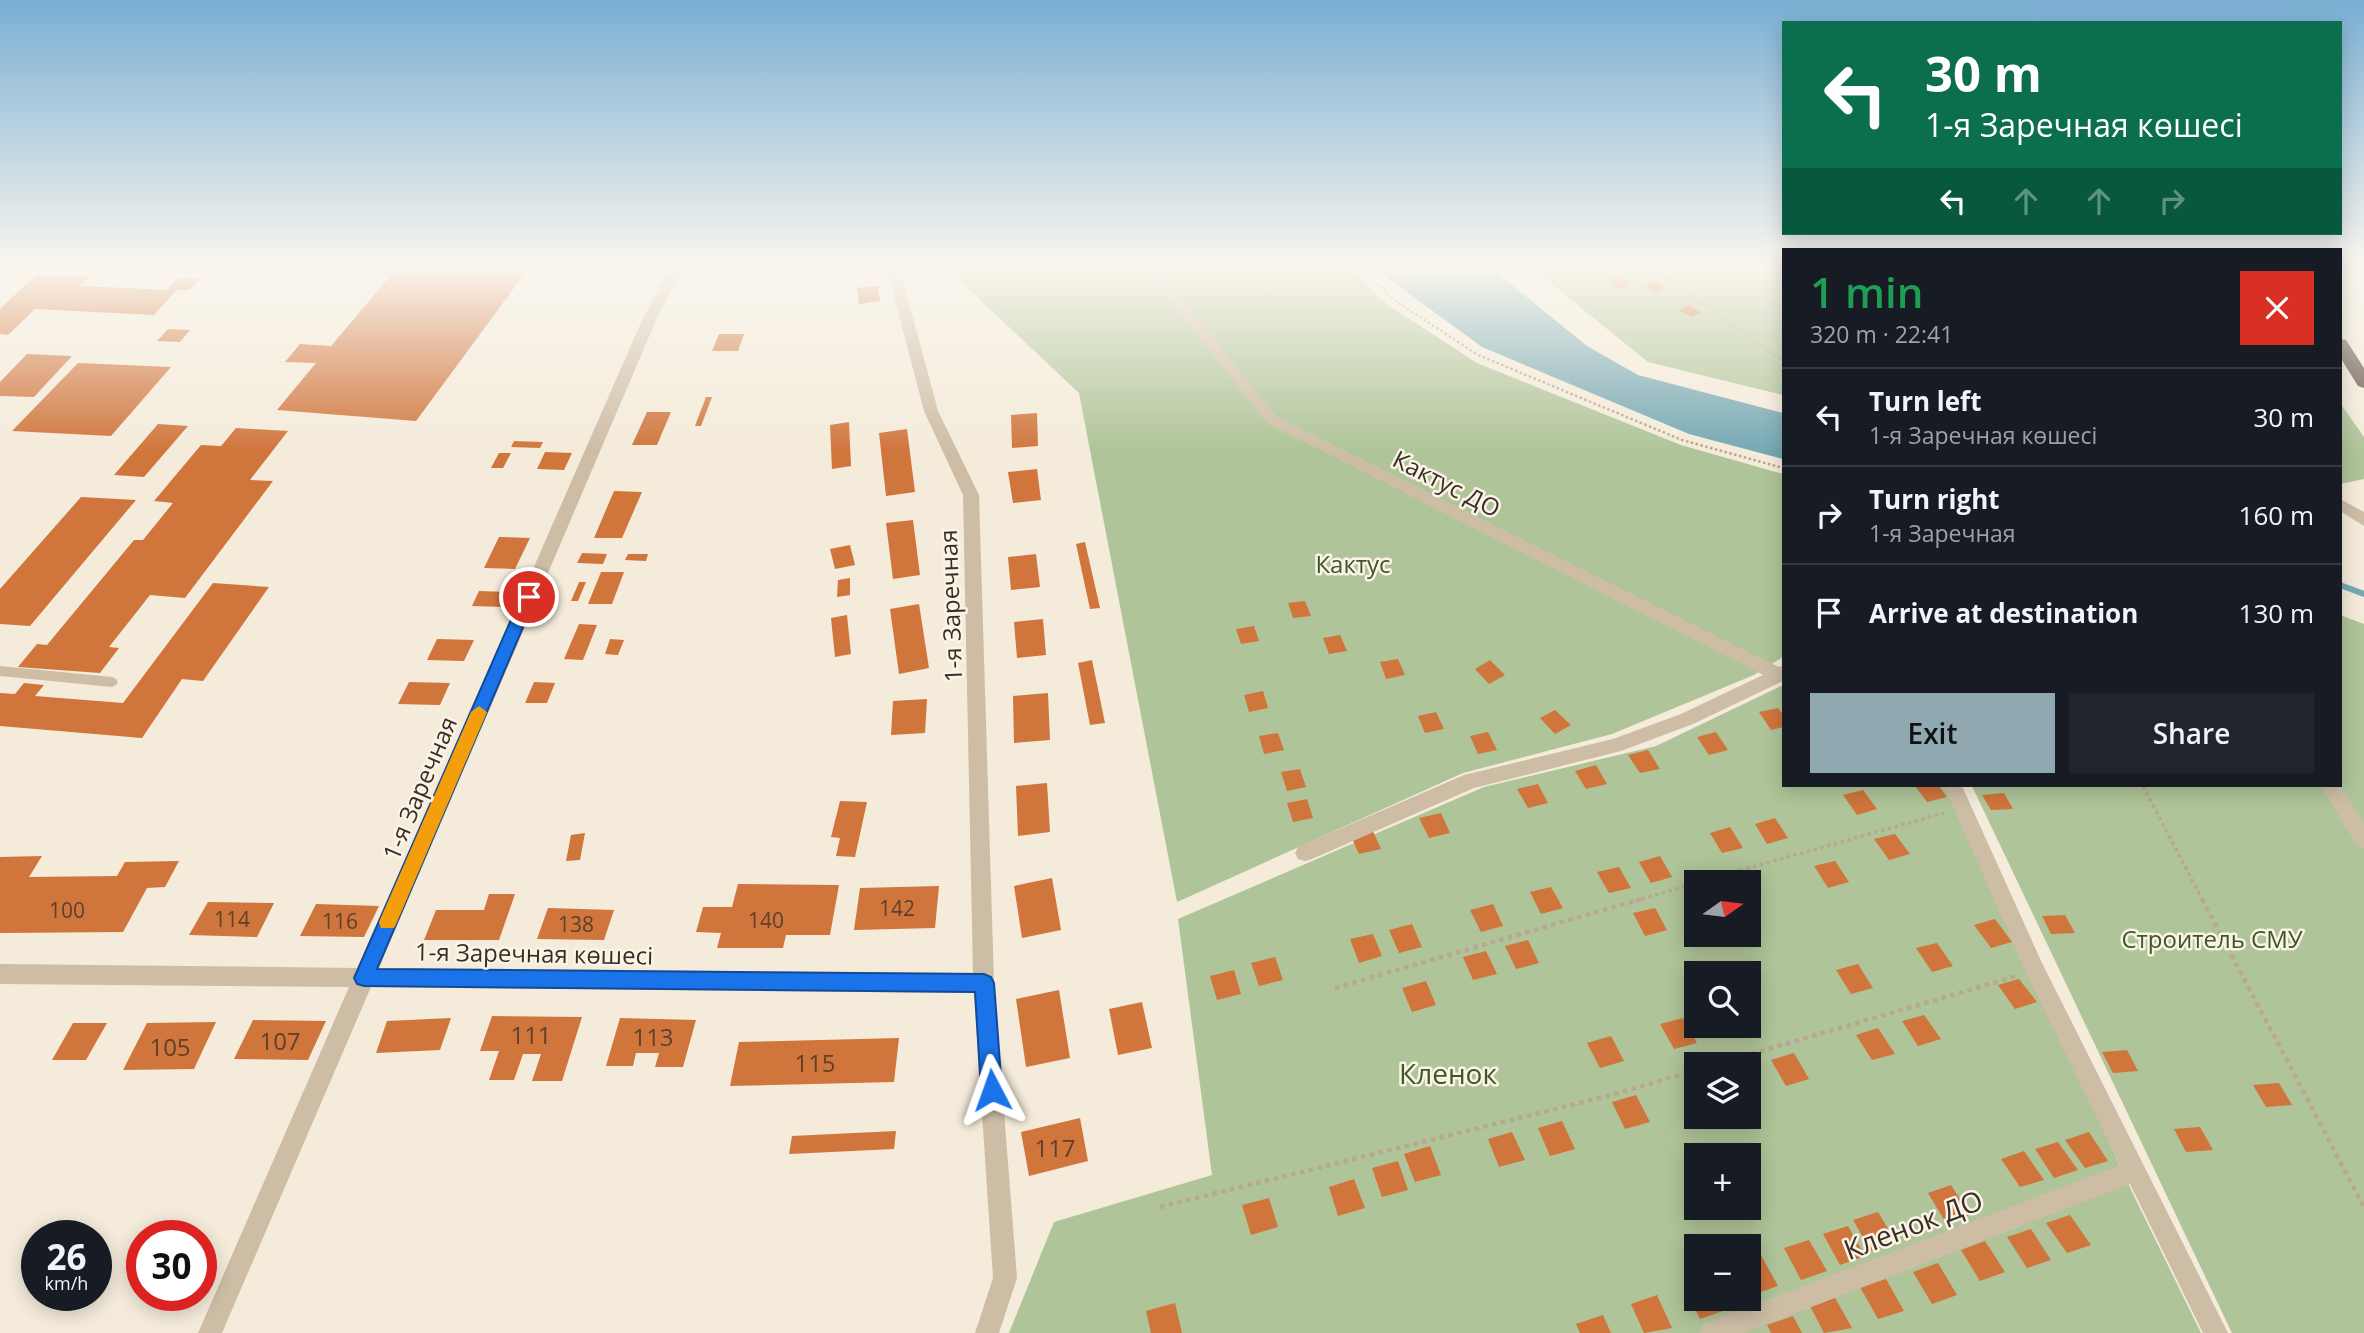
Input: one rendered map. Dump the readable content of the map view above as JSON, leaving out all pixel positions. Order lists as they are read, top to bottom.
{
  "streets": {
    "street": [
      "Кактус ДО",
      "1-я Заречная",
      "1-я Заречная көшесі",
      "Кленок ДО"
    ]
  },
  "crossings": [
    ["1-я Заречная", "1-я Заречная көшесі"]
  ],
  "parks": ["Кактус", "Строитель СМУ", "Кленок"],
  "house_numbers": [
    "142",
    "100",
    "114",
    "140",
    "116",
    "138",
    "111",
    "113",
    "107",
    "105",
    "115",
    "117"
  ],
  "north": "right",
  "page": {
    "turn": ["30 m", "1-я Заречная көшесі"],
    "heading": ["1 min", "320 m · 22:41"],
    "list": [
      {
        "name": "Turn left",
        "note": "1-я Заречная көшесі",
        "value": "30 m"
      },
      {
        "name": "Turn right",
        "note": "1-я Заречная",
        "value": "160 m"
      },
      {
        "name": "Arrive at destination",
        "value": "130 m"
      }
    ],
    "buttons": ["Exit", "Share"],
    "map_buttons": ["+", "−"],
    "speed": "26 km/h",
    "limit": "30"
  }
}
